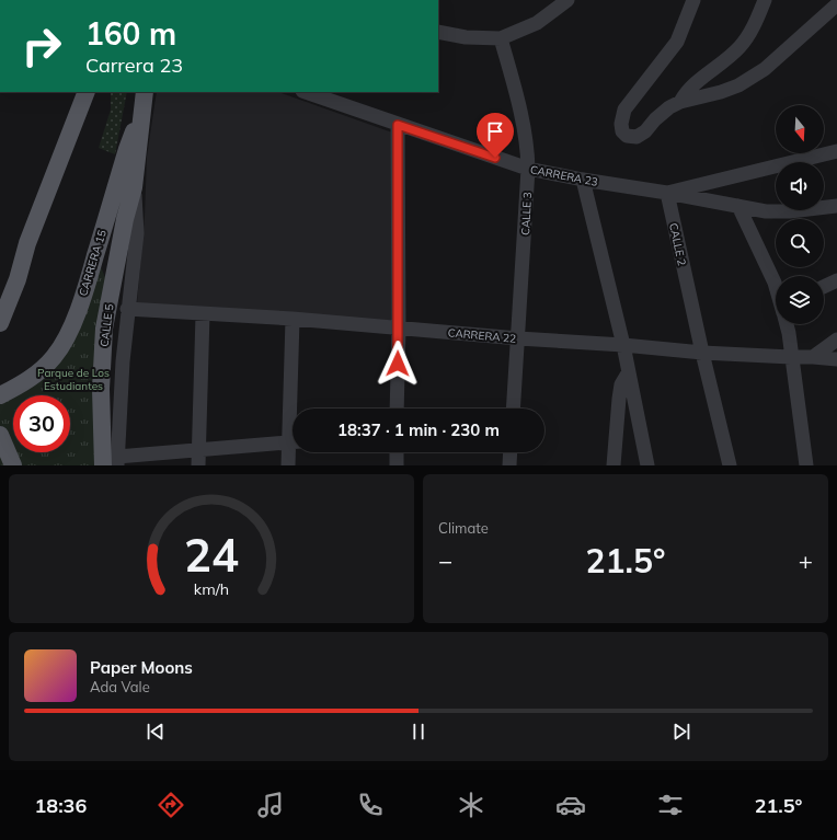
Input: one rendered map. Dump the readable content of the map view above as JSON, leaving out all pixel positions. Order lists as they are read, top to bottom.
{
  "streets": {
    "main road": ["CARRERA 15", "CALLE 5"],
    "street": [
      "CARRERA 23",
      "CALLE 3",
      "CALLE 2",
      "CARRERA 22"
    ]
  },
  "crossings": [
    ["CARRERA 23", "CALLE 3"],
    ["CARRERA 23", "CALLE 2"],
    ["CALLE 3", "CARRERA 22"],
    ["CALLE 2", "CARRERA 22"],
    ["CARRERA 15", "CALLE 5"],
    ["CALLE 5", "CARRERA 22"]
  ],
  "parks": ["Parque de Los Estudiantes"],
  "north": "bottom",
  "page": {
    "turn": ["160 m", "Carrera 23"],
    "limit": "30",
    "trip": "18:37 · 1 min · 230 m",
    "tile": "Climate",
    "heat": ["−", "21.5°", "+"],
    "song": ["Paper Moons", "Ada Vale"],
    "tabs": ["18:36", "21.5°"],
    "gauge": ["24", "km/h"]
  }
}
